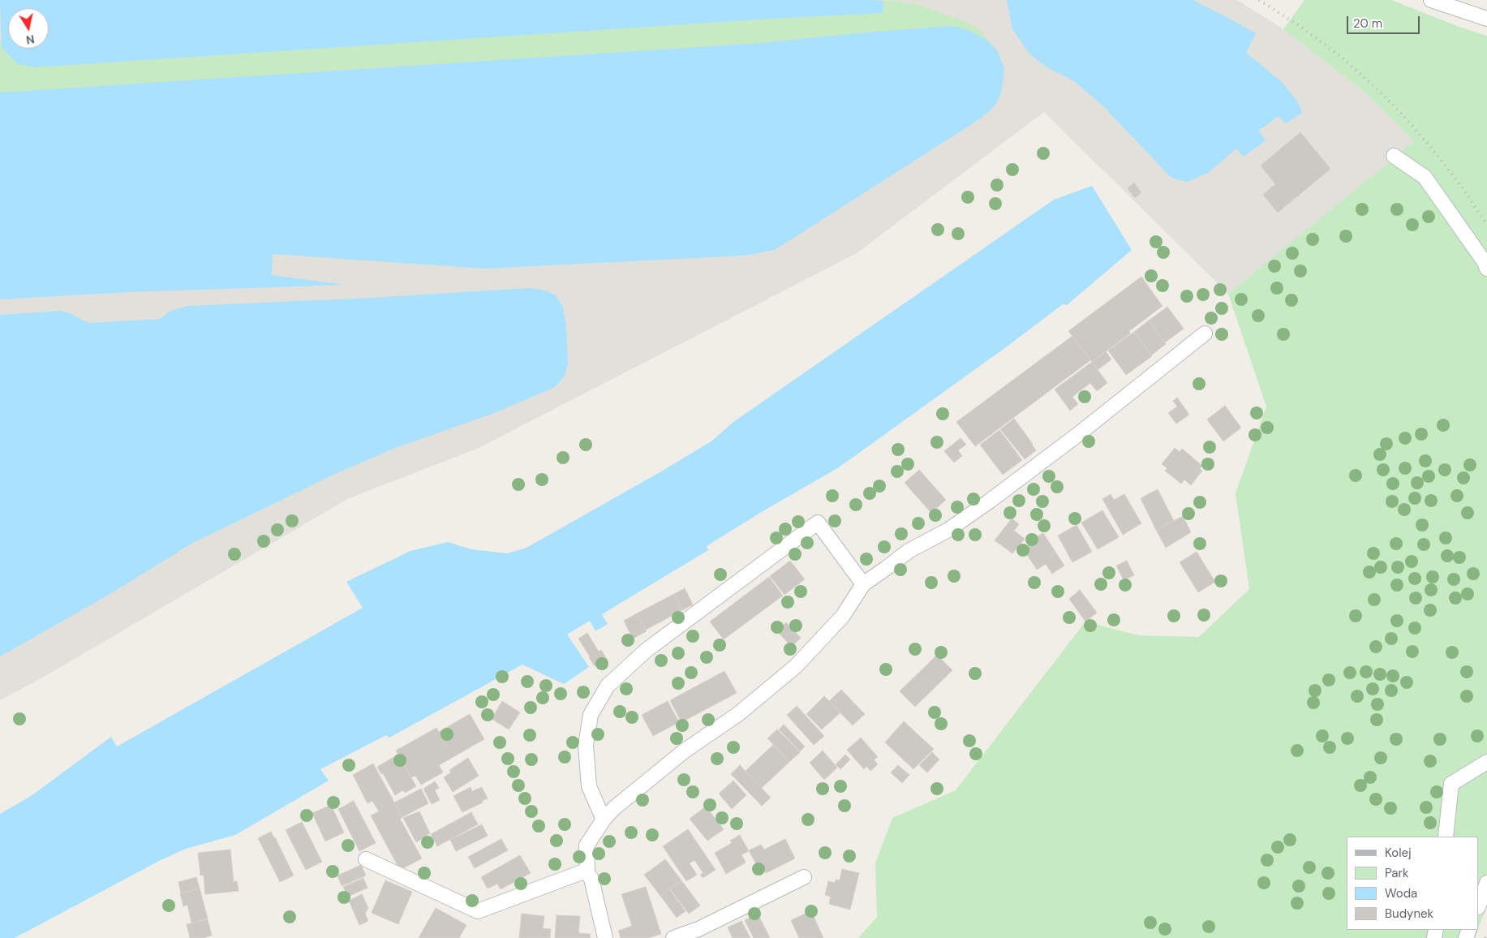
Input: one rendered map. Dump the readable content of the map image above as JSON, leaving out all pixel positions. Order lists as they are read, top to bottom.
{
  "legend": [
    "Kolej",
    "Park",
    "Woda",
    "Budynek"
  ],
  "scale_bar": "20 m",
  "north": "bottom"
}
